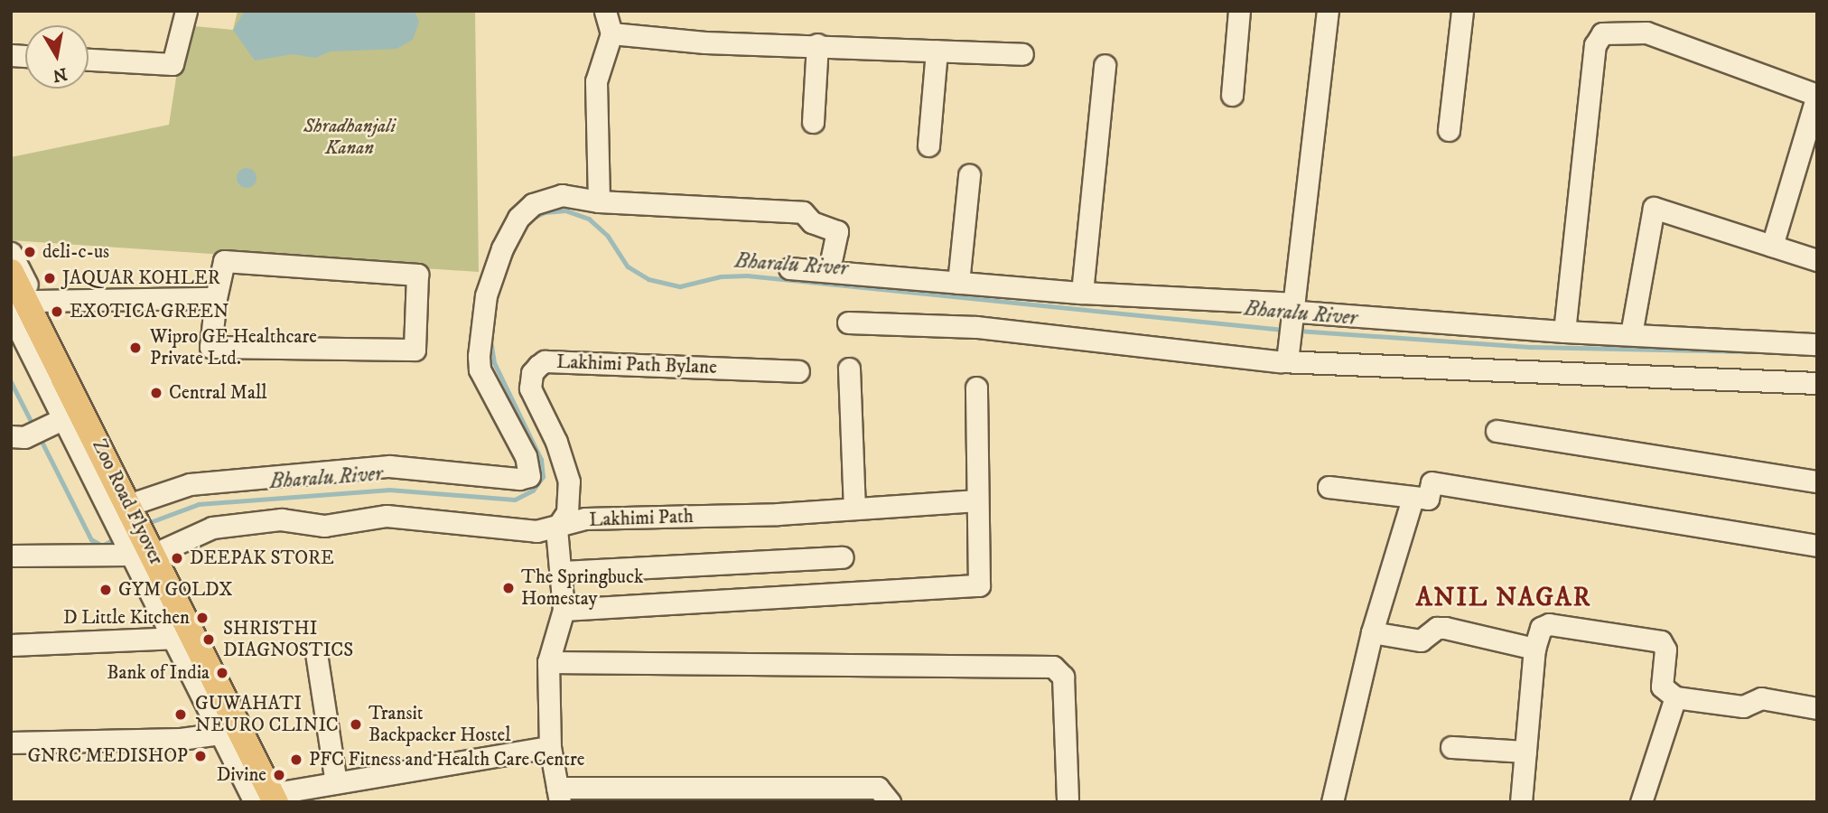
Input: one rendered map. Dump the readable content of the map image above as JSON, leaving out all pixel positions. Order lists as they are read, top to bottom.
{
  "streets": {
    "main road": ["Zoo Road Flyover"],
    "street": ["Lakhimi Path Bylane", "Lakhimi Path"]
  },
  "crossings": [
    ["Lakhimi Path Bylane", "Lakhimi Path"]
  ],
  "districts": ["ANIL NAGAR"],
  "water": ["Bharalu River"],
  "parks": ["Shradhanjali Kanan"],
  "places": [
    "deli-c-us",
    "JAQUAR KOHLER",
    "EXOTICA GREEN",
    "Wipro GE Healthcare Private Ltd.",
    "Central Mall",
    "DEEPAK STORE",
    "The Springbuck Homestay",
    "GYM GOLDX",
    "D Little Kitchen",
    "SHRISTHI DIAGNOSTICS",
    "Bank of India",
    "GUWAHATI NEURO CLINIC",
    "Transit Backpacker Hostel",
    "GNRC MEDISHOP",
    "PFC Fitness and Health Care Centre",
    "Divine"
  ],
  "north": "bottom"
}
